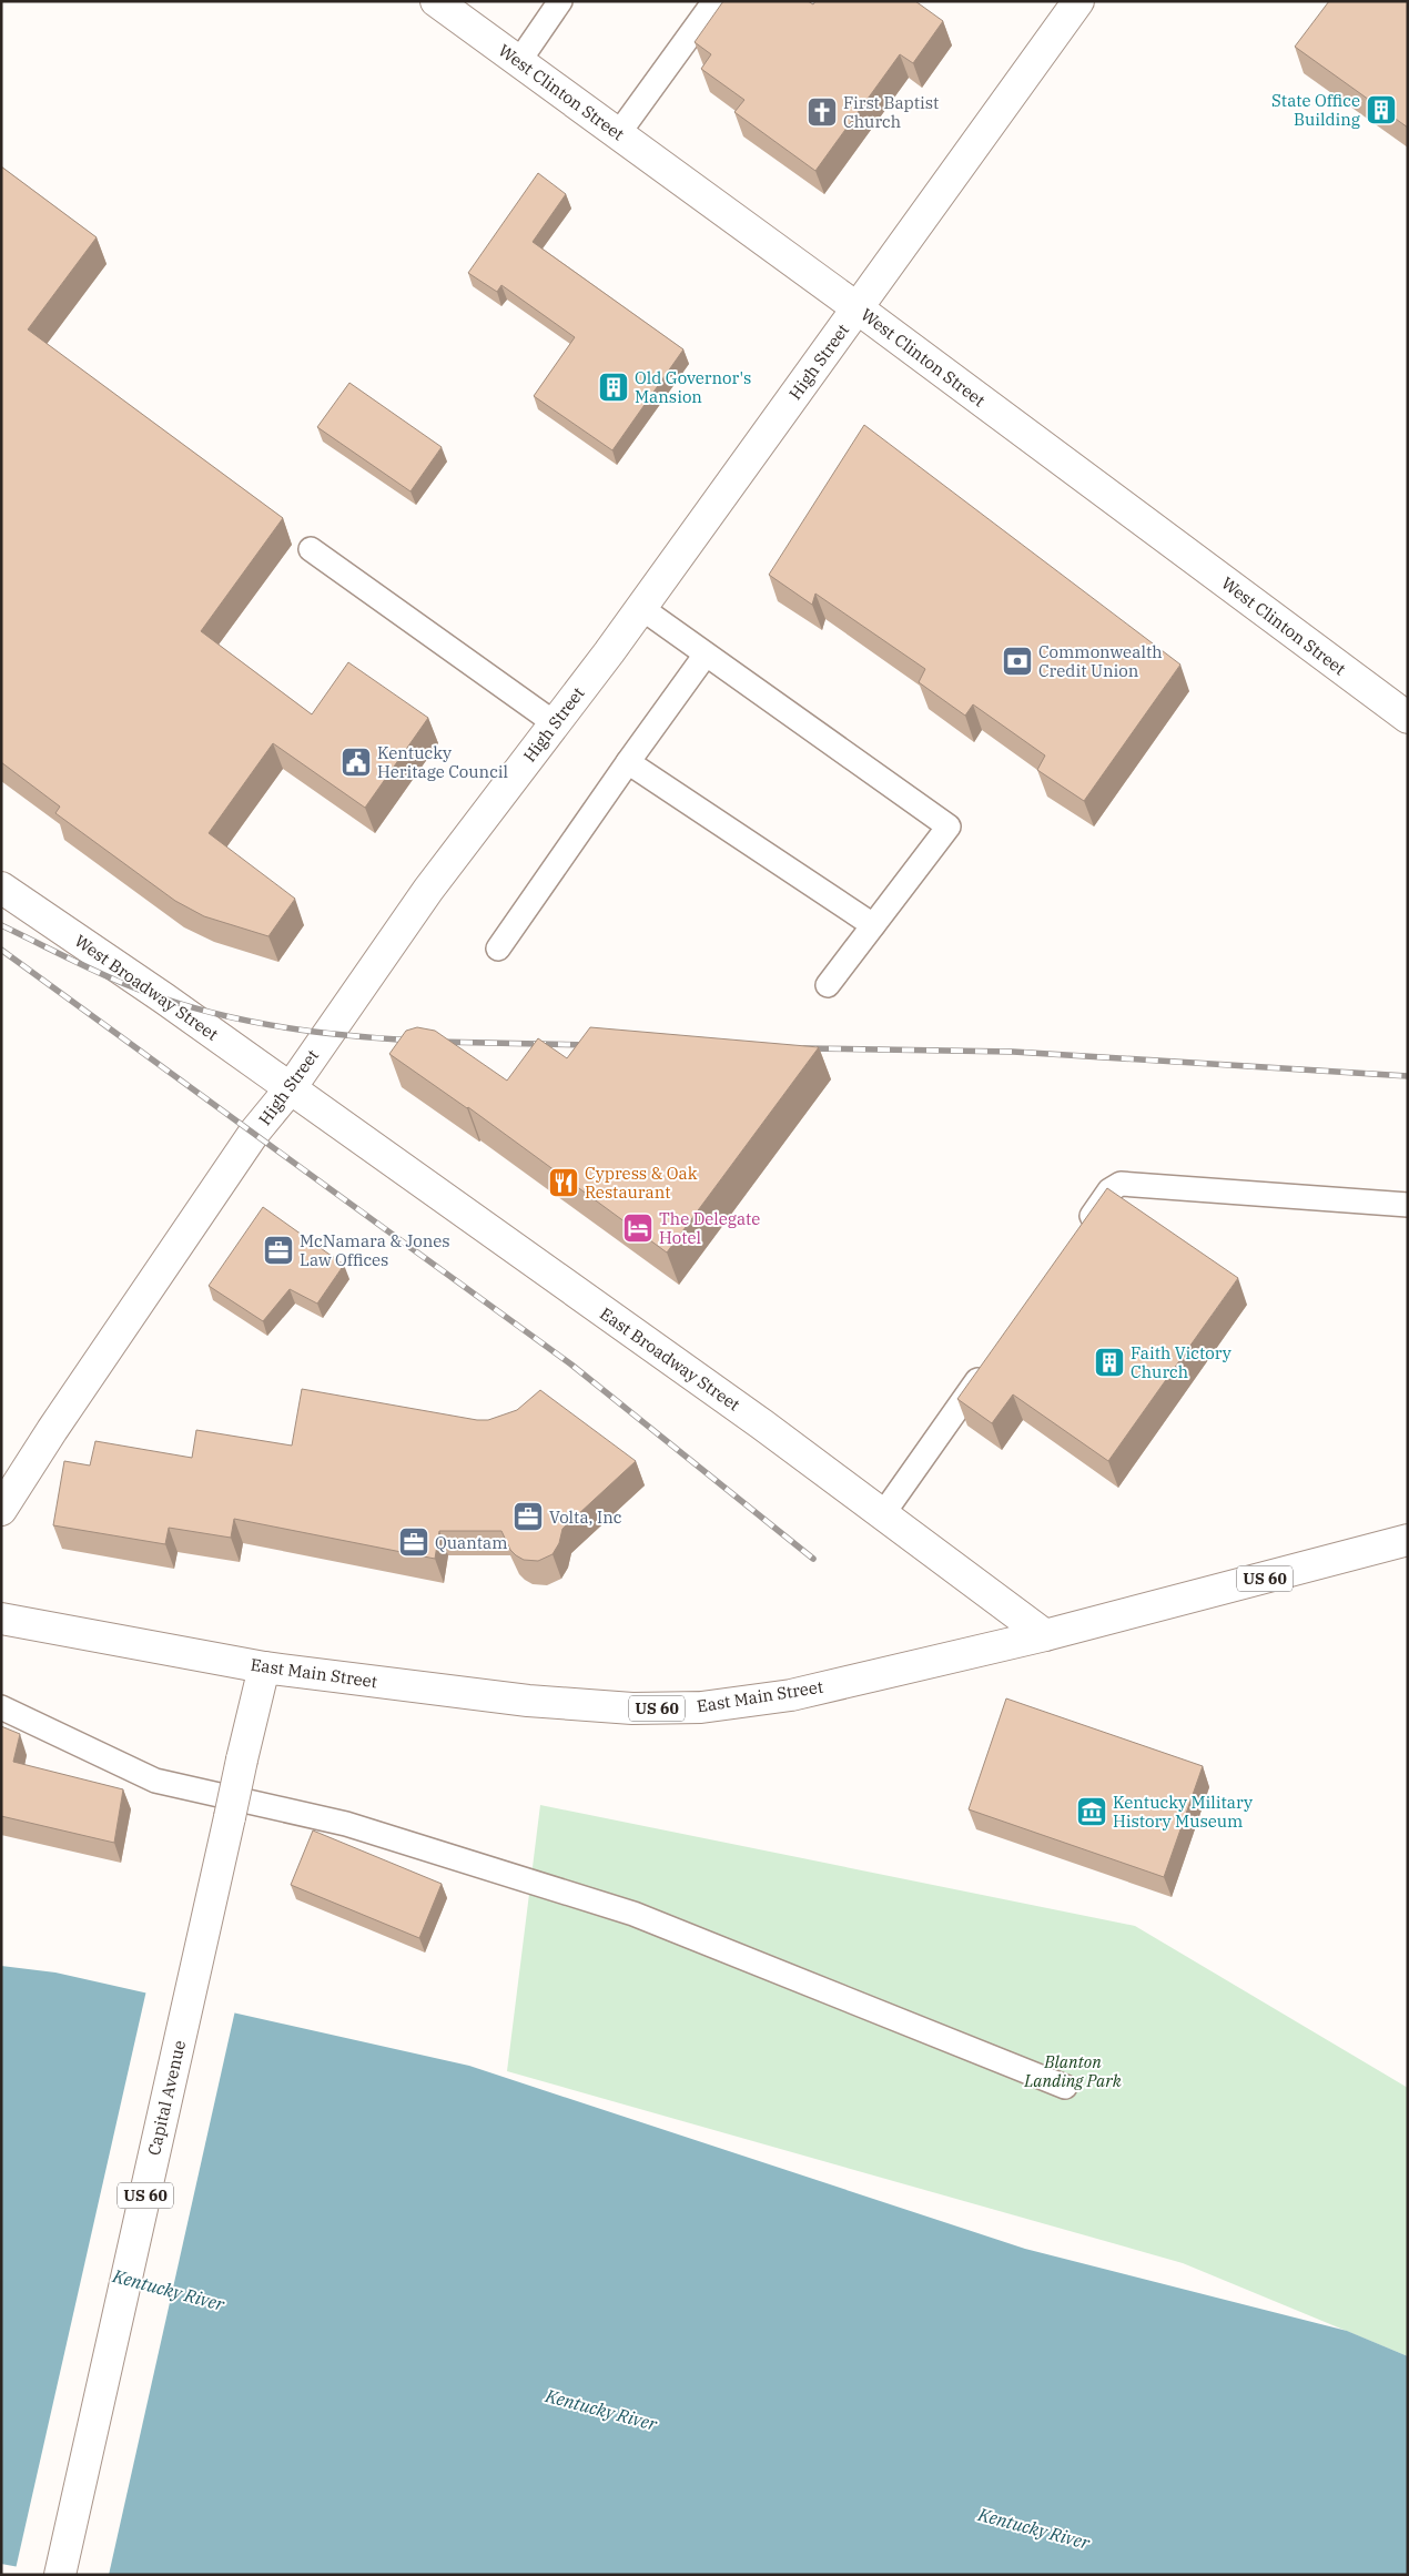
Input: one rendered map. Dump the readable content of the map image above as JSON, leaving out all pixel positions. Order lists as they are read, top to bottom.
{
  "streets": {
    "main road": [
      "West Clinton Street",
      "High Street",
      "West Broadway Street",
      "East Broadway Street",
      "US 60",
      "East Main Street",
      "Capital Avenue"
    ]
  },
  "crossings": [
    ["West Clinton Street", "High Street"],
    ["High Street", "West Broadway Street"],
    ["High Street", "East Broadway Street"],
    ["West Broadway Street", "East Broadway Street"],
    ["East Broadway Street", "East Main Street"],
    ["East Main Street", "Capital Avenue"]
  ],
  "water": ["Kentucky River"],
  "parks": ["Blanton Landing Park"],
  "places": {
    "building": ["State Office Building", "Old Governor's Mansion", "Faith Victory Church"],
    "church": ["First Baptist Church"],
    "bank": ["Commonwealth Credit Union"],
    "public building": ["Kentucky Heritage Council"],
    "restaurant": ["Cypress & Oak Restaurant"],
    "hotel": ["The Delegate Hotel"],
    "office": ["McNamara & Jones Law Offices", "Volta, Inc", "Quantam"],
    "museum": ["Kentucky Military History Museum"]
  }
}
